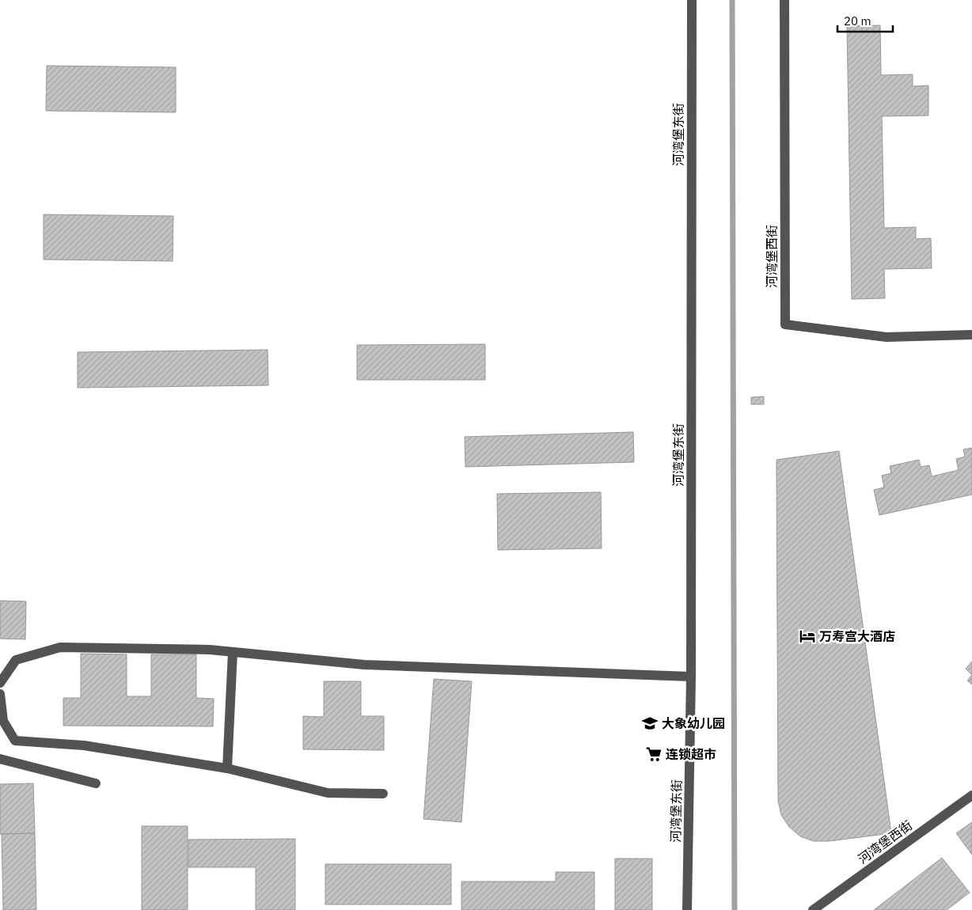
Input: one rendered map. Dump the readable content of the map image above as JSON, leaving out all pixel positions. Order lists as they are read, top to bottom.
{
  "streets": {
    "street": ["河湾堡东街", "河湾堡西街"]
  },
  "places": {
    "hotel": ["万寿宫大酒店"],
    "school or university": ["大象幼儿园"],
    "supermarket": ["连锁超市"]
  },
  "scale_bar": "20 m"
}
